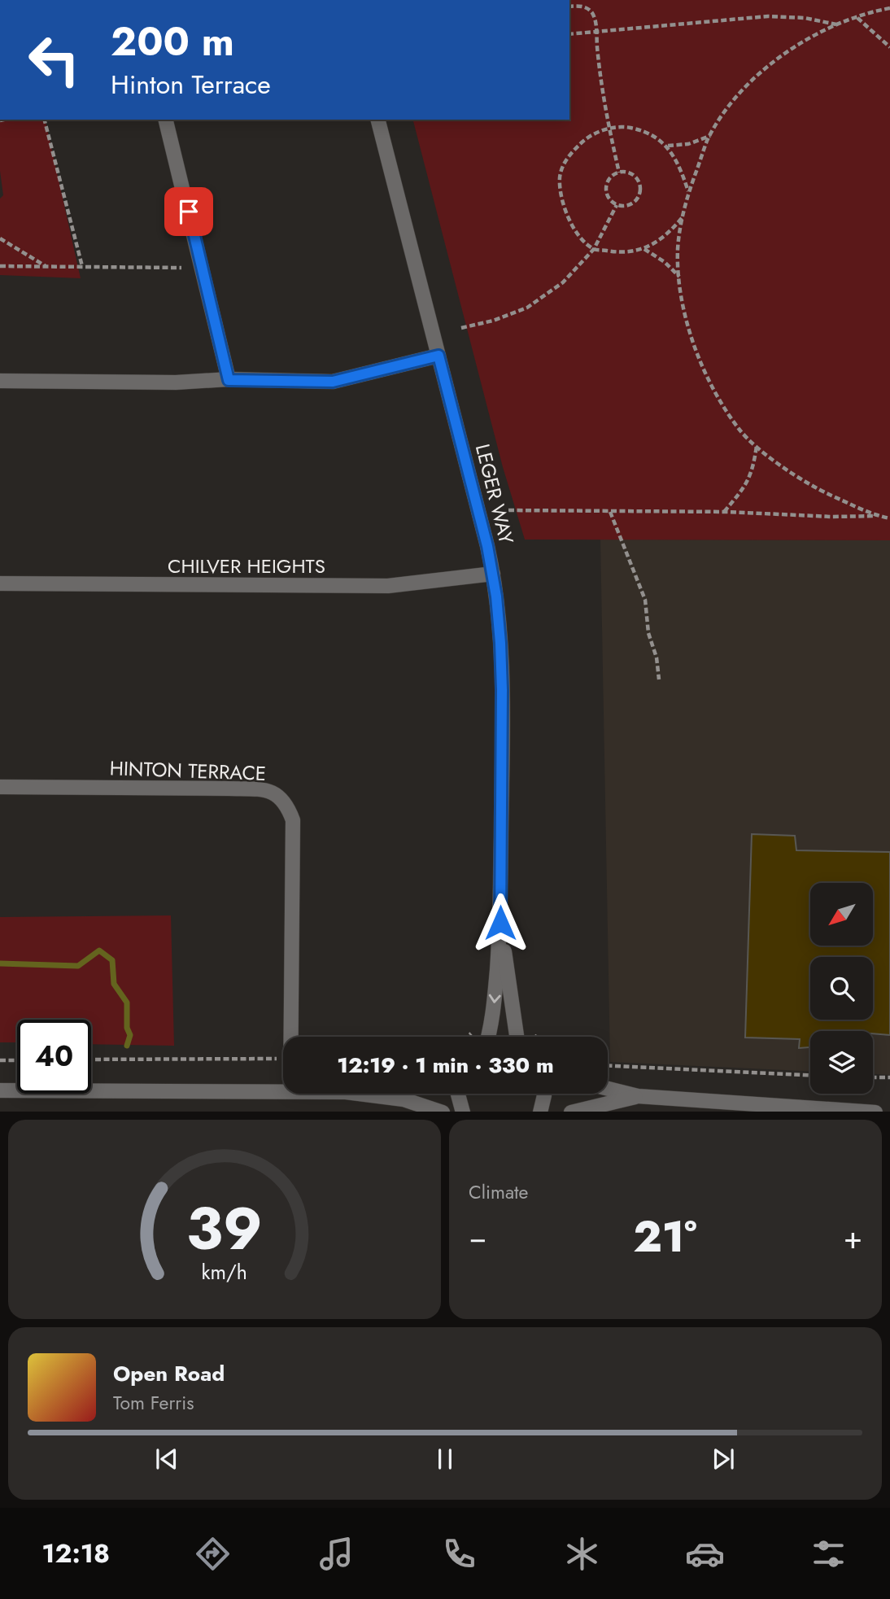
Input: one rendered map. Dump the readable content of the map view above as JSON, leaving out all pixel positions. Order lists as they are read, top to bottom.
{
  "streets": {
    "street": ["LEGER WAY", "CHILVER HEIGHTS", "HINTON TERRACE"]
  },
  "crossings": [
    ["LEGER WAY", "CHILVER HEIGHTS"]
  ],
  "north": "bottom left",
  "page": {
    "turn": ["200 m", "Hinton Terrace"],
    "limit": "40",
    "trip": "12:19 · 1 min · 330 m",
    "tile": "Climate",
    "heat": ["−", "21°", "+"],
    "song": ["Open Road", "Tom Ferris"],
    "tabs": "12:18",
    "gauge": ["39", "km/h"]
  }
}
